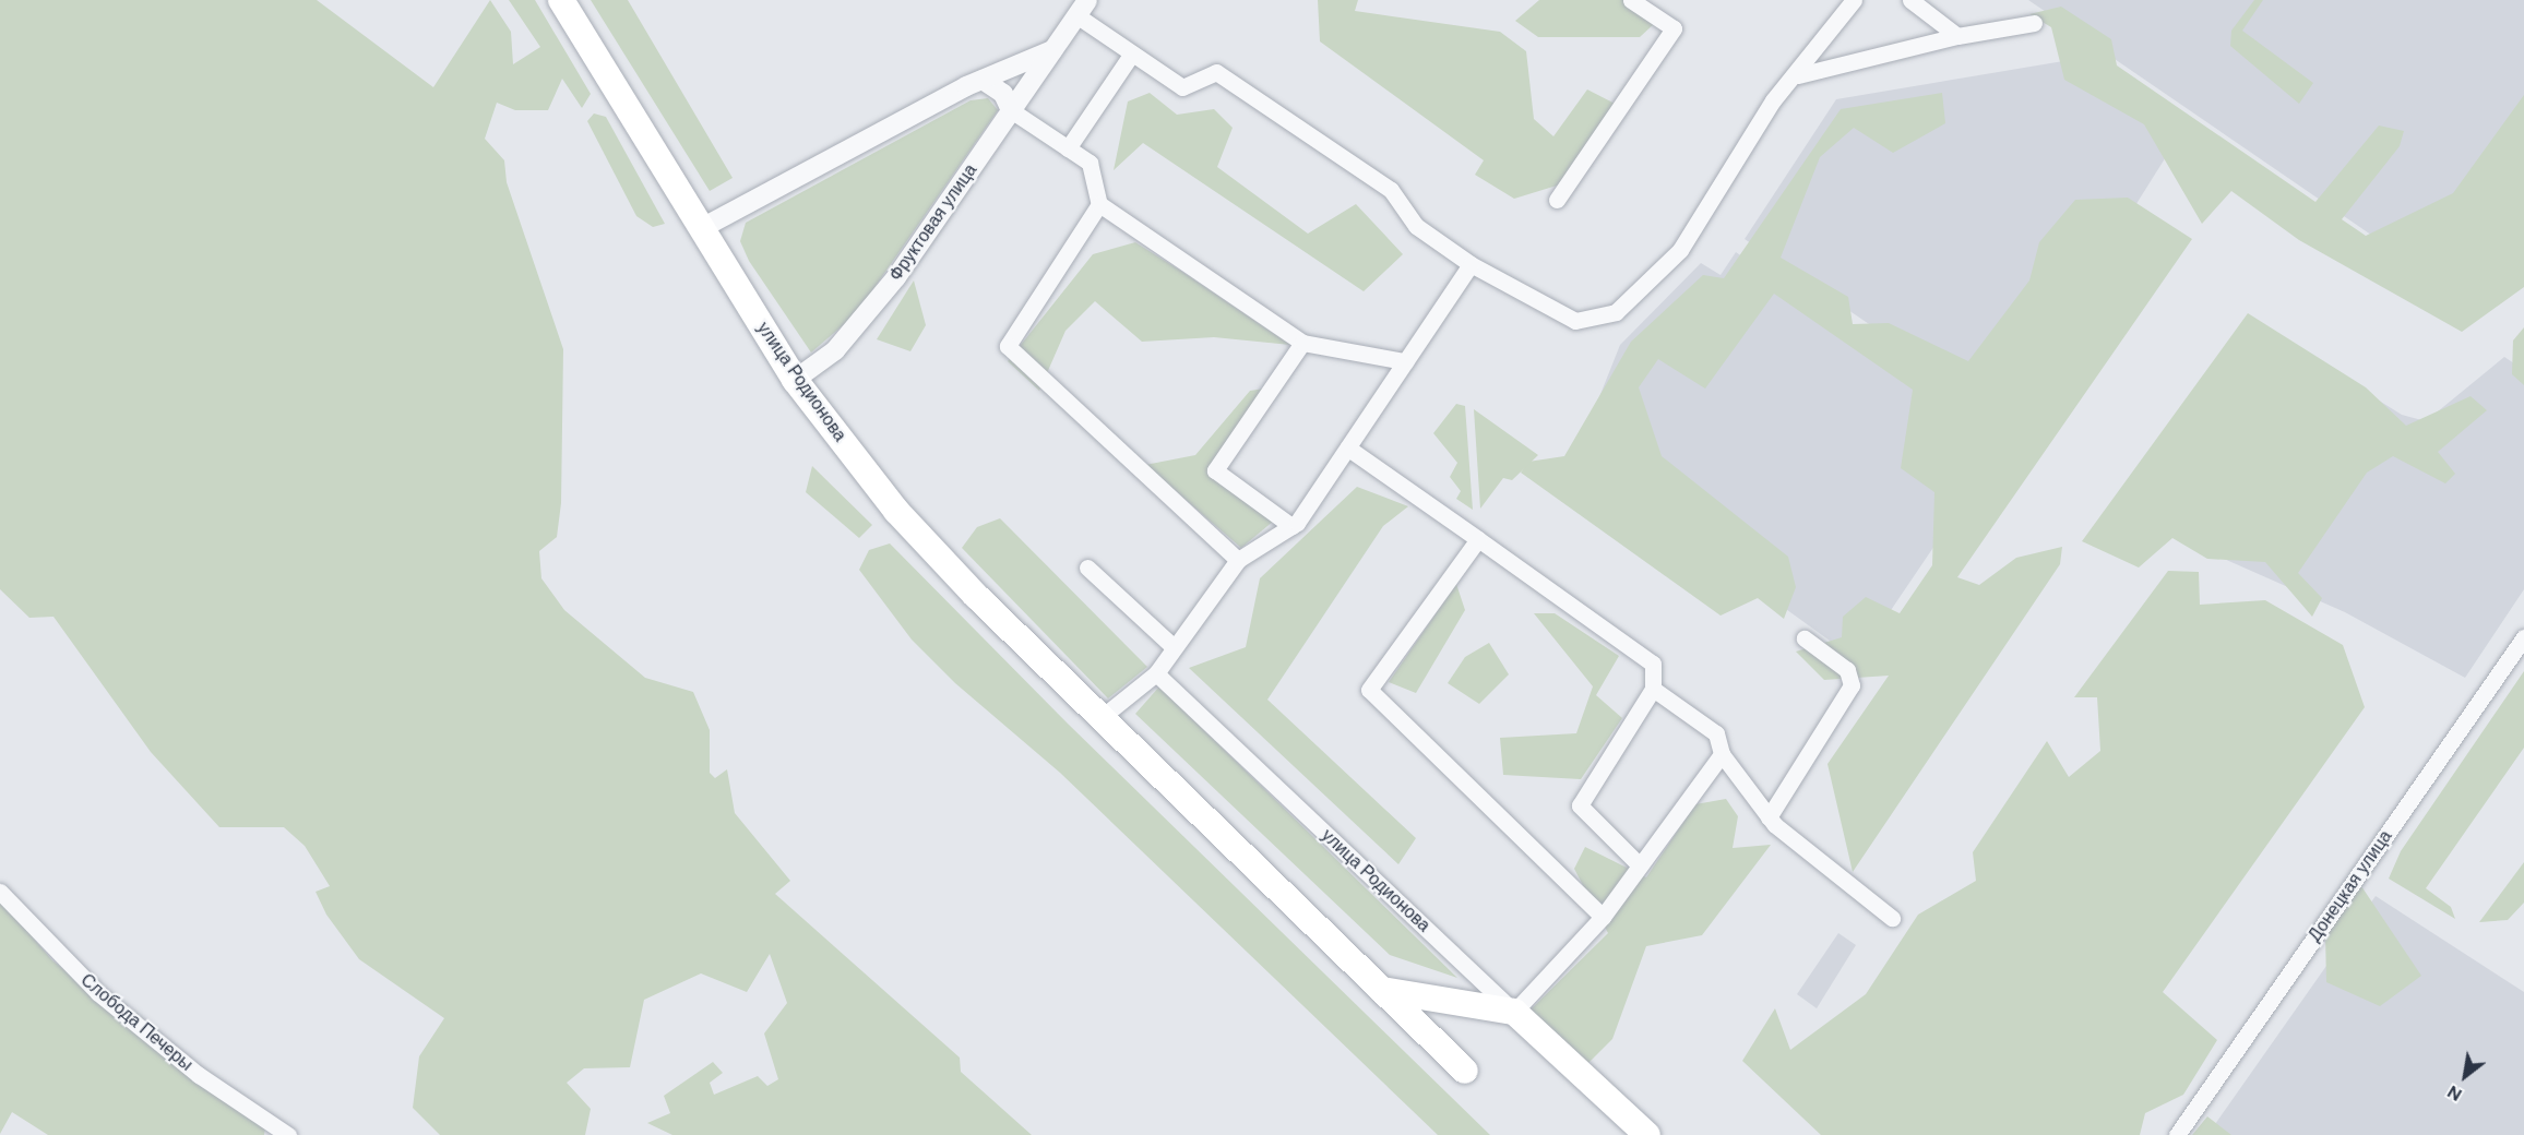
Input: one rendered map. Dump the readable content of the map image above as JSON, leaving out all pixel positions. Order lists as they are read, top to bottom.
{
  "streets": {
    "main road": ["улица Родионова"],
    "street": ["Фруктовая улица", "Донецкая улица", "Слобода Печеры"]
  },
  "crossings": [
    ["Фруктовая улица", "улица Родионова"]
  ],
  "north": "bottom left"
}
